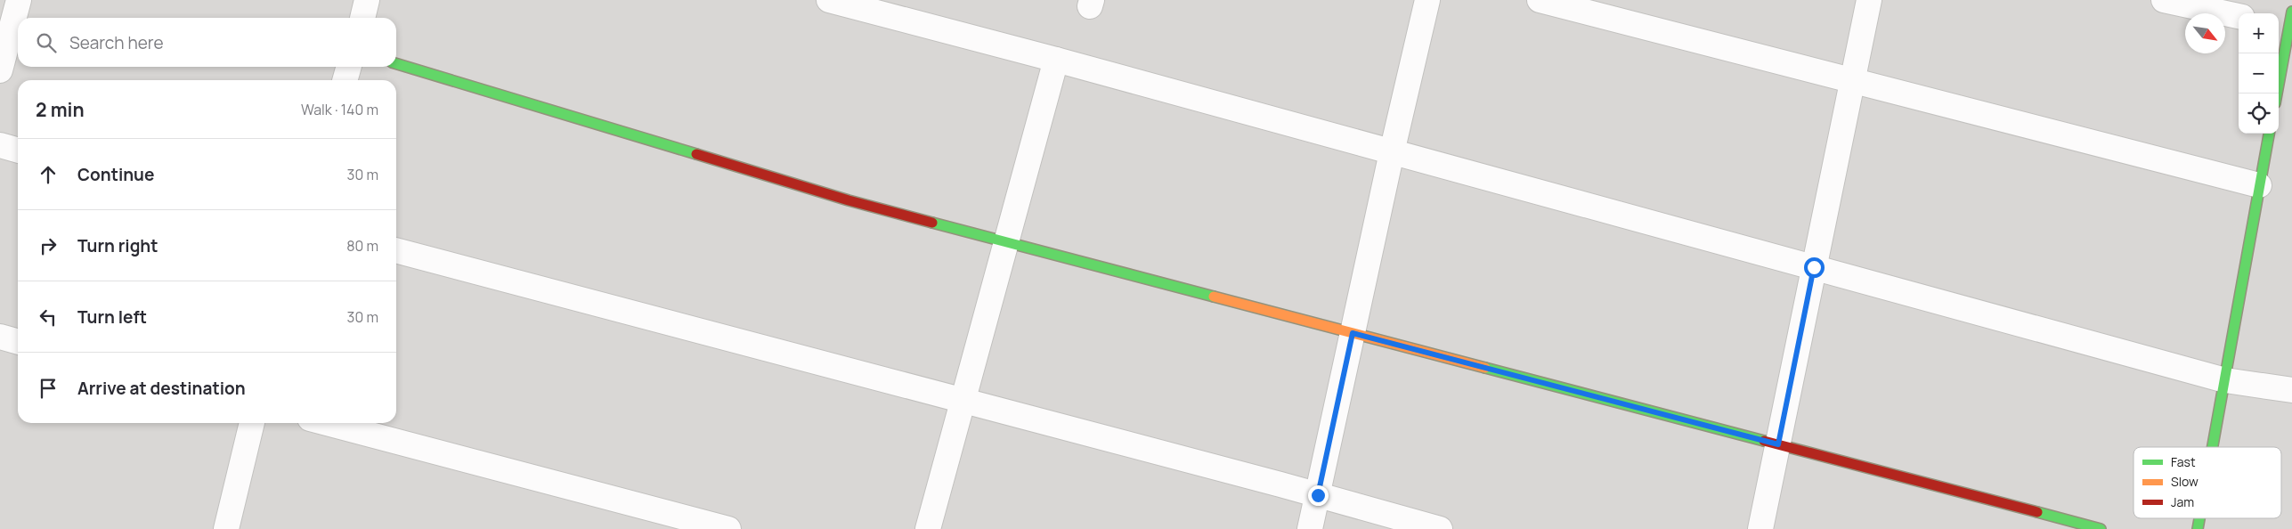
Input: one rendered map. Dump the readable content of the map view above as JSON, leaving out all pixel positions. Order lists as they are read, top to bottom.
{
  "legend": ["Fast", "Slow", "Jam"],
  "north": "bottom right",
  "page": {
    "map_buttons": ["+", "−"],
    "search": "Search here",
    "heading": ["2 min", "Walk · 140 m"],
    "list": [
      ["Continue", "30 m"],
      ["Turn right", "80 m"],
      ["Turn left", "30 m"],
      "Arrive at destination"
    ]
  }
}
